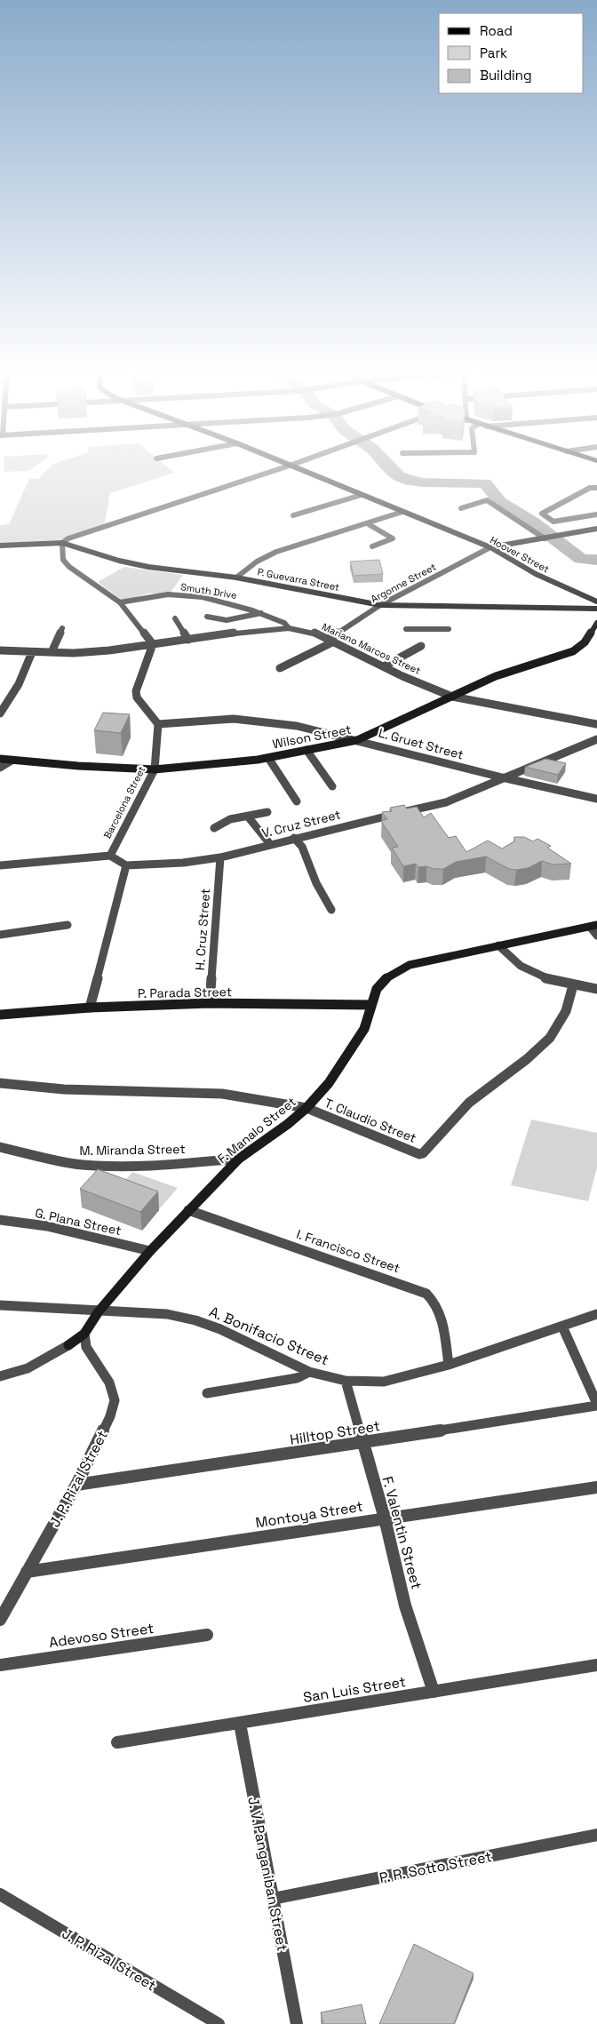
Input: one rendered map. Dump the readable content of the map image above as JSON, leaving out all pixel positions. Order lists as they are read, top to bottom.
{
  "streets": {
    "street": [
      "Hoover Street",
      "P. Guevarra Street",
      "Argonne Street",
      "Smuth Drive",
      "Mariano Marcos Street",
      "Wilson Street",
      "L. Gruet Street",
      "Barcelona Street",
      "V. Cruz Street",
      "H. Cruz Street",
      "P. Parada Street",
      "T. Claudio Street",
      "F. Manalo Street",
      "M. Miranda Street",
      "G. Plana Street",
      "I. Francisco Street",
      "A. Bonifacio Street",
      "Hilltop Street",
      "J. P. Rizal Street",
      "Montoya Street",
      "F. Valentin Street",
      "Adevoso Street",
      "San Luis Street",
      "P. R. Sotto Street",
      "J. V. Panganiban Street"
    ]
  },
  "crossings": [
    ["Hoover Street", "Argonne Street"],
    ["P. Guevarra Street", "Argonne Street"],
    ["Argonne Street", "Mariano Marcos Street"],
    ["Smuth Drive", "Mariano Marcos Street"],
    ["Mariano Marcos Street", "Wilson Street"],
    ["Wilson Street", "L. Gruet Street"],
    ["Wilson Street", "Barcelona Street"],
    ["L. Gruet Street", "Barcelona Street"],
    ["L. Gruet Street", "V. Cruz Street"],
    ["V. Cruz Street", "H. Cruz Street"],
    ["H. Cruz Street", "P. Parada Street"],
    ["P. Parada Street", "F. Manalo Street"],
    ["T. Claudio Street", "F. Manalo Street"],
    ["F. Manalo Street", "M. Miranda Street"],
    ["F. Manalo Street", "G. Plana Street"],
    ["F. Manalo Street", "I. Francisco Street"],
    ["F. Manalo Street", "A. Bonifacio Street"],
    ["F. Manalo Street", "J. P. Rizal Street"],
    ["I. Francisco Street", "A. Bonifacio Street"],
    ["A. Bonifacio Street", "F. Valentin Street"],
    ["Hilltop Street", "J. P. Rizal Street"],
    ["Hilltop Street", "F. Valentin Street"],
    ["J. P. Rizal Street", "Montoya Street"],
    ["Montoya Street", "F. Valentin Street"],
    ["F. Valentin Street", "San Luis Street"],
    ["San Luis Street", "J. V. Panganiban Street"],
    ["P. R. Sotto Street", "J. V. Panganiban Street"]
  ],
  "legend": ["Road", "Park", "Building"]
}
